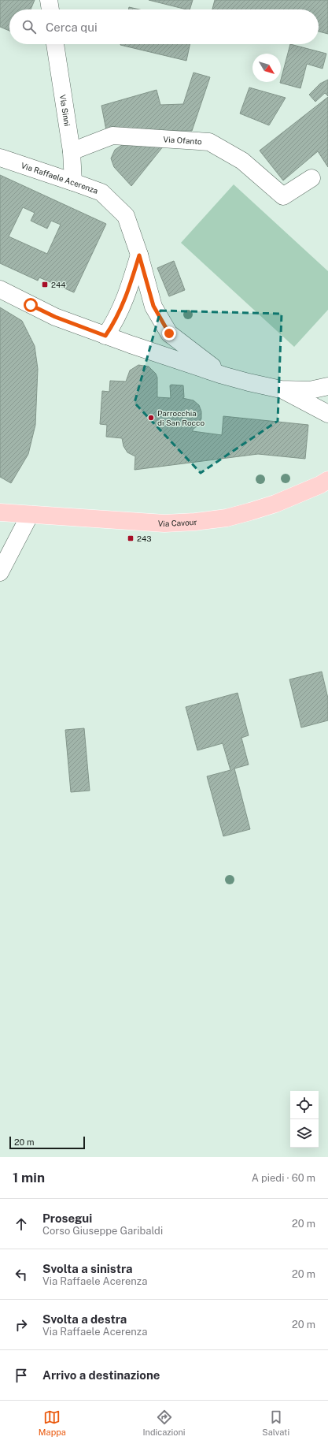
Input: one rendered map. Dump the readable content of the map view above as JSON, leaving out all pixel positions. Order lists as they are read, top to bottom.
{
  "streets": {
    "main road": ["Via Cavour"],
    "street": ["Via Sinni", "Via Ofanto", "Via Raffaele Acerenza"]
  },
  "crossings": [
    ["Via Sinni", "Via Ofanto"],
    ["Via Sinni", "Via Raffaele Acerenza"]
  ],
  "places": {
    "transit": ["244", "243"],
    "other": ["Parrocchia di San Rocco"]
  },
  "scale_bar": "20 m",
  "north": "bottom right",
  "page": {
    "search": "Cerca qui",
    "scale": "20 m",
    "heading": ["1 min", "A piedi · 60 m"],
    "list": [
      ["Prosegui", "Corso Giuseppe Garibaldi", "20 m"],
      ["Svolta a sinistra", "Via Raffaele Acerenza", "20 m"],
      ["Svolta a destra", "Via Raffaele Acerenza", "20 m"],
      "Arrivo a destinazione"
    ],
    "nav": ["Mappa", "Indicazioni", "Salvati"]
  }
}
